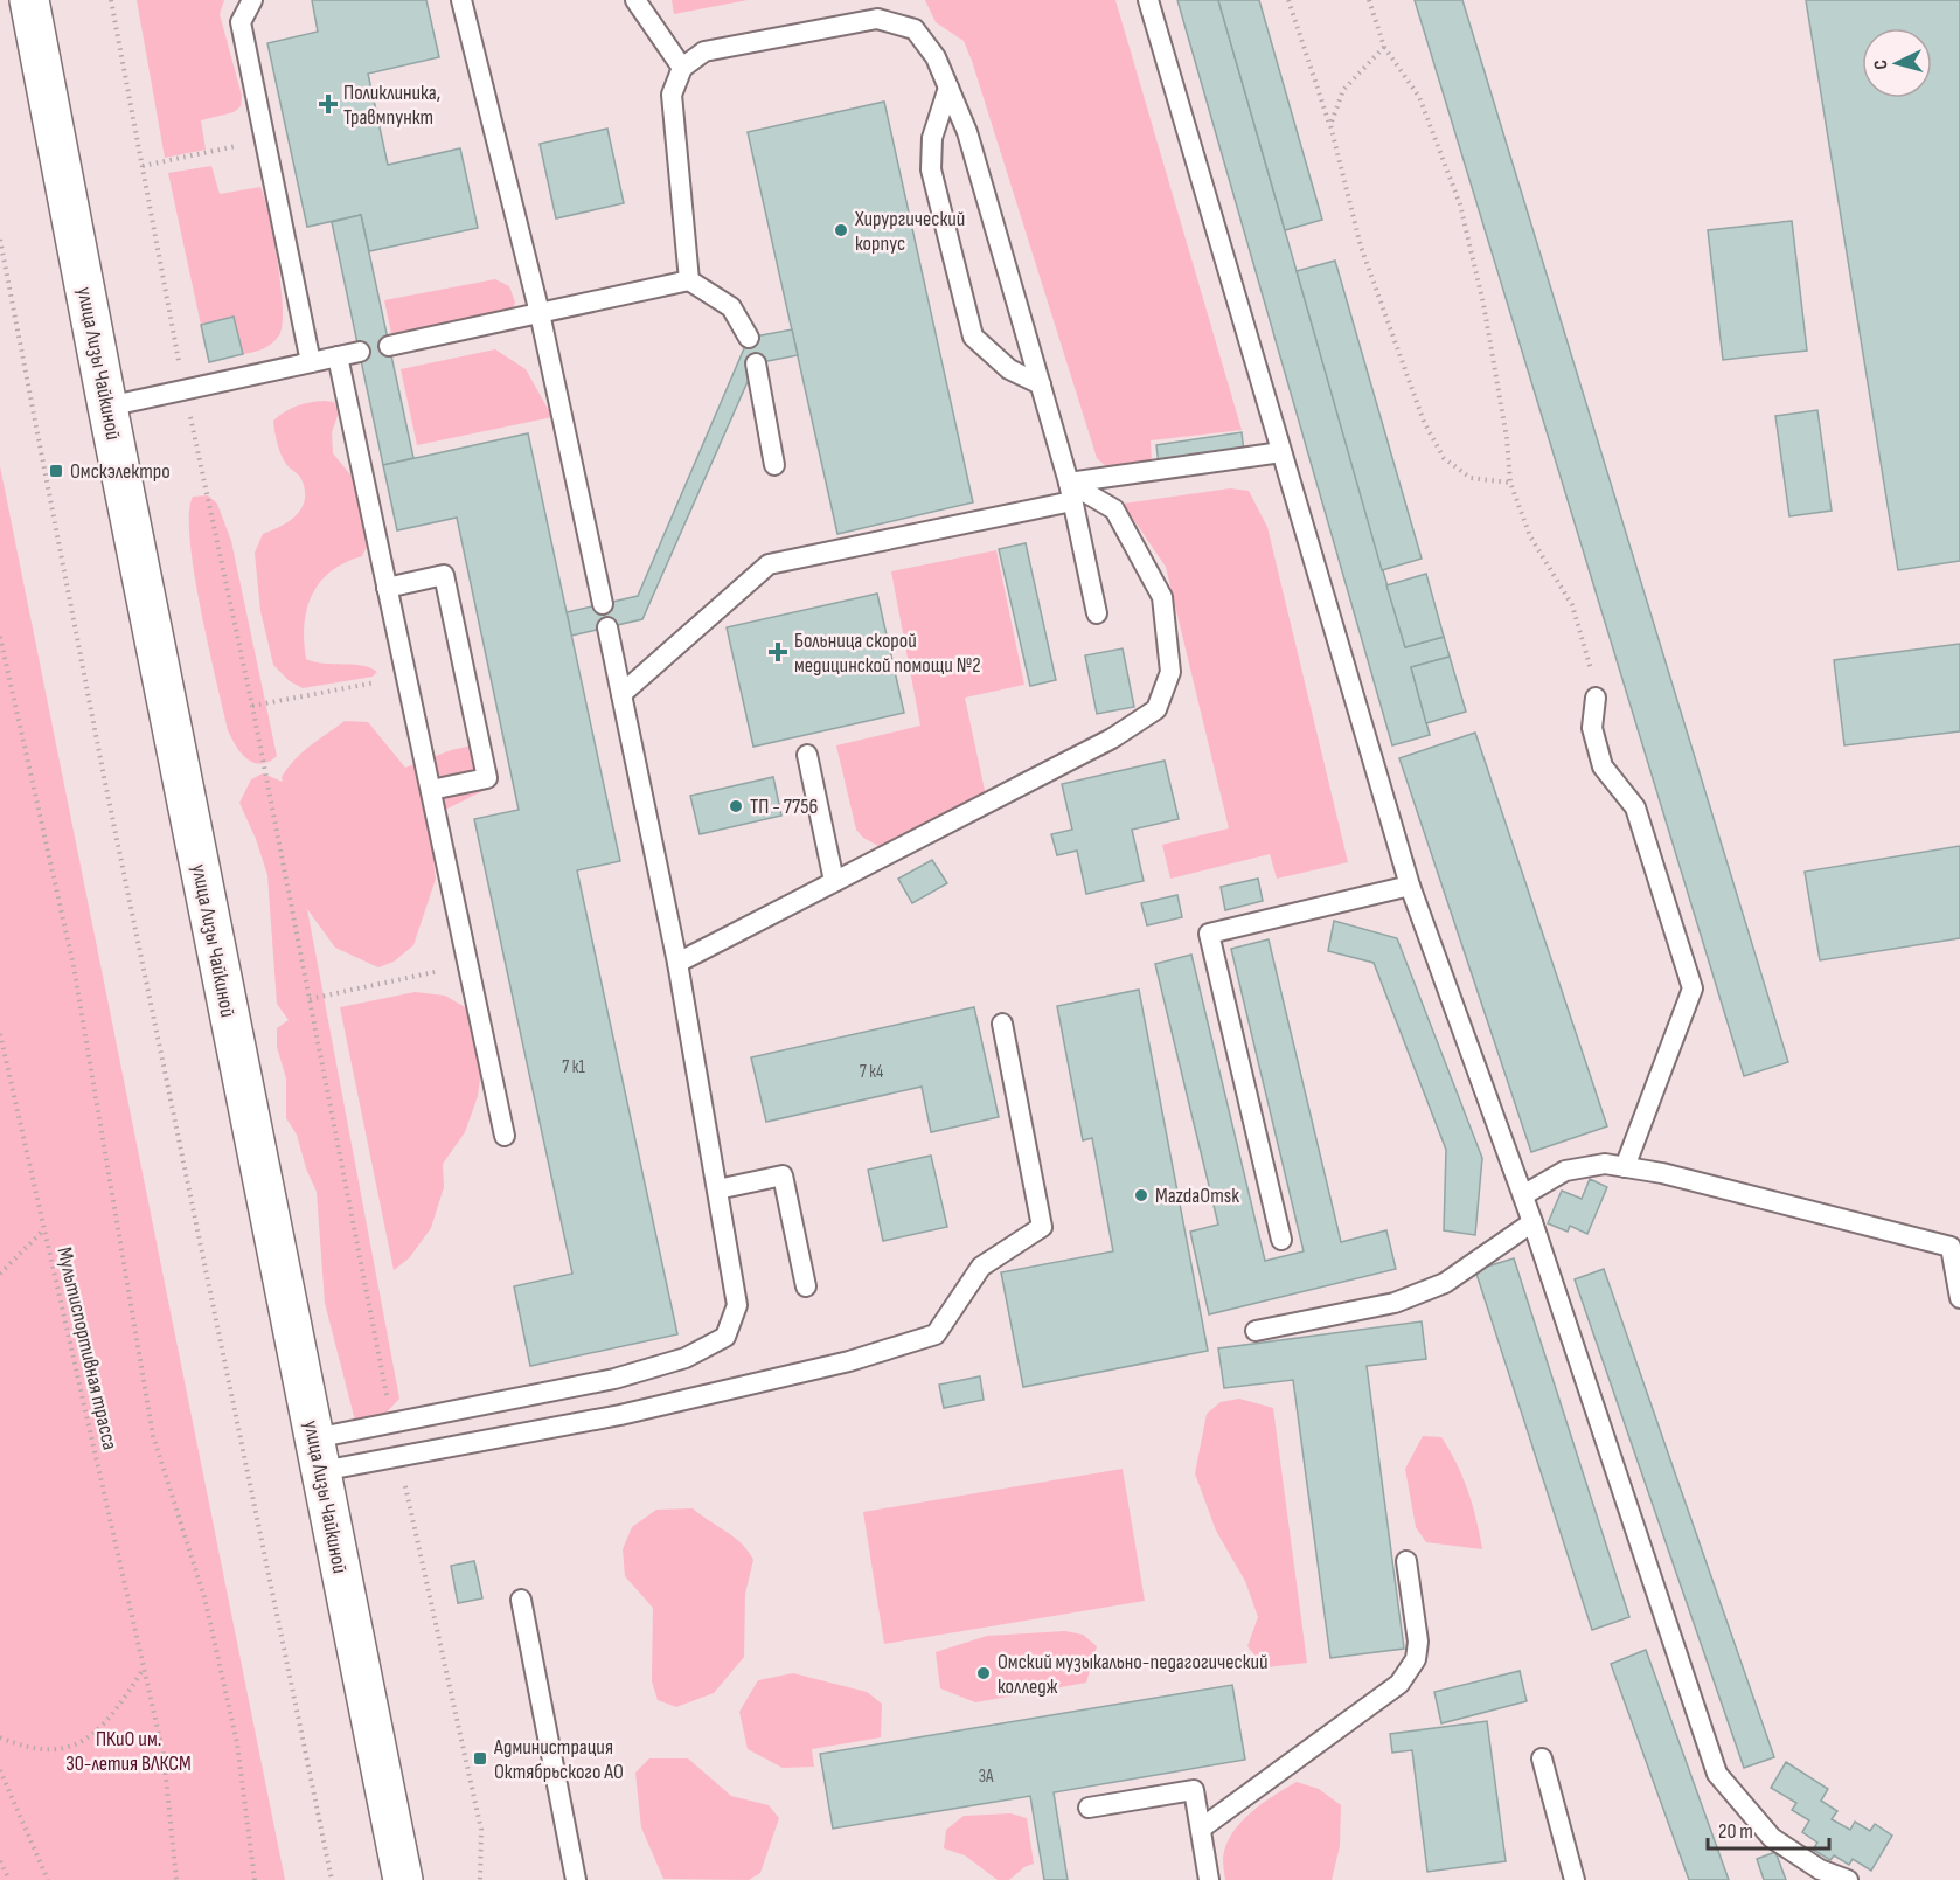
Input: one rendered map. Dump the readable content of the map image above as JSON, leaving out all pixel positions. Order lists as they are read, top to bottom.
{
  "streets": {
    "main road": ["улица Лизы Чайкиной"],
    "path": ["Мультиспортивная трасса"]
  },
  "parks": ["ПКиО им. 30-летия ВЛКСМ"],
  "places": {
    "health": ["Поликлиника, Травмпункт", "Больница скорой медицинской помощи №2"],
    "other": [
      "Хирургический корпус",
      "ТП - 7756",
      "MazdaOmsk",
      "Омский музыкально-педагогический колледж"
    ],
    "transit": ["Омскэлектро", "Администрация Октябрьского АО"]
  },
  "house_numbers": ["7 к1", "7 к4", "3А"],
  "scale_bar": "20 m",
  "north": "left"
}
